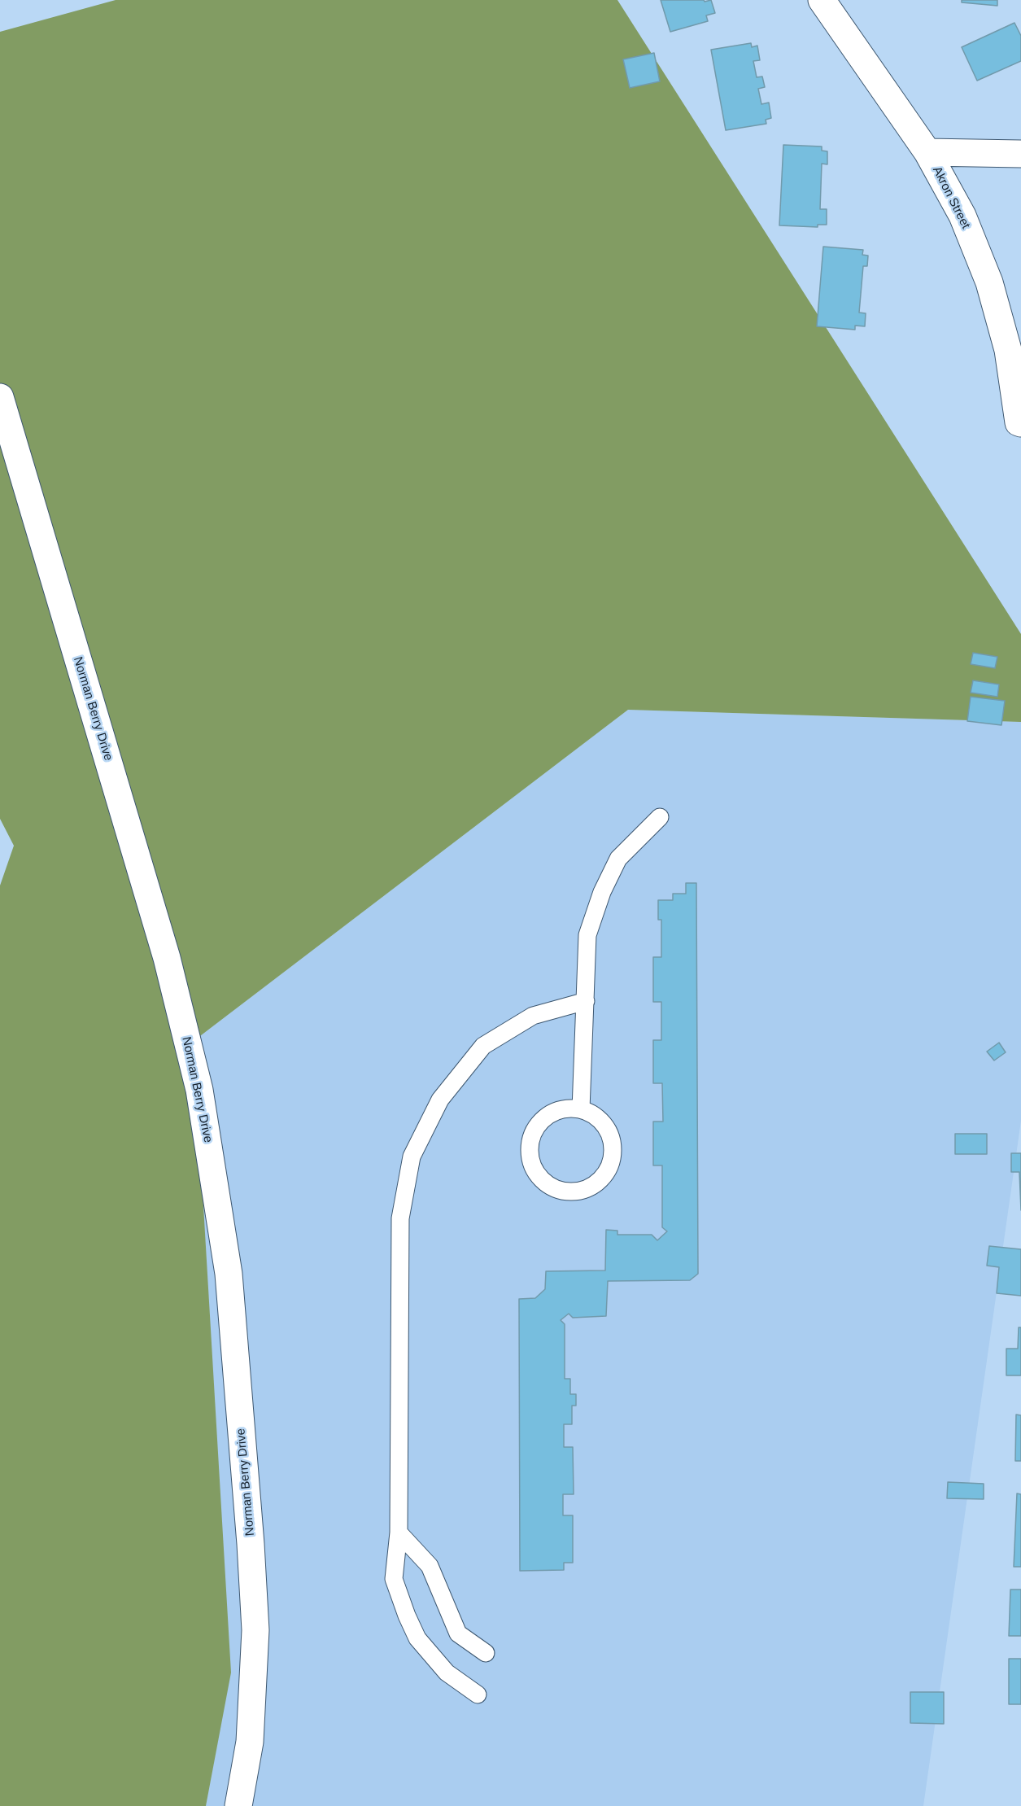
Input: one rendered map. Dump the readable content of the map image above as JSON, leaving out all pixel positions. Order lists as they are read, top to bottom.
{
  "streets": {
    "main road": ["Akron Street", "Norman Berry Drive"]
  }
}
